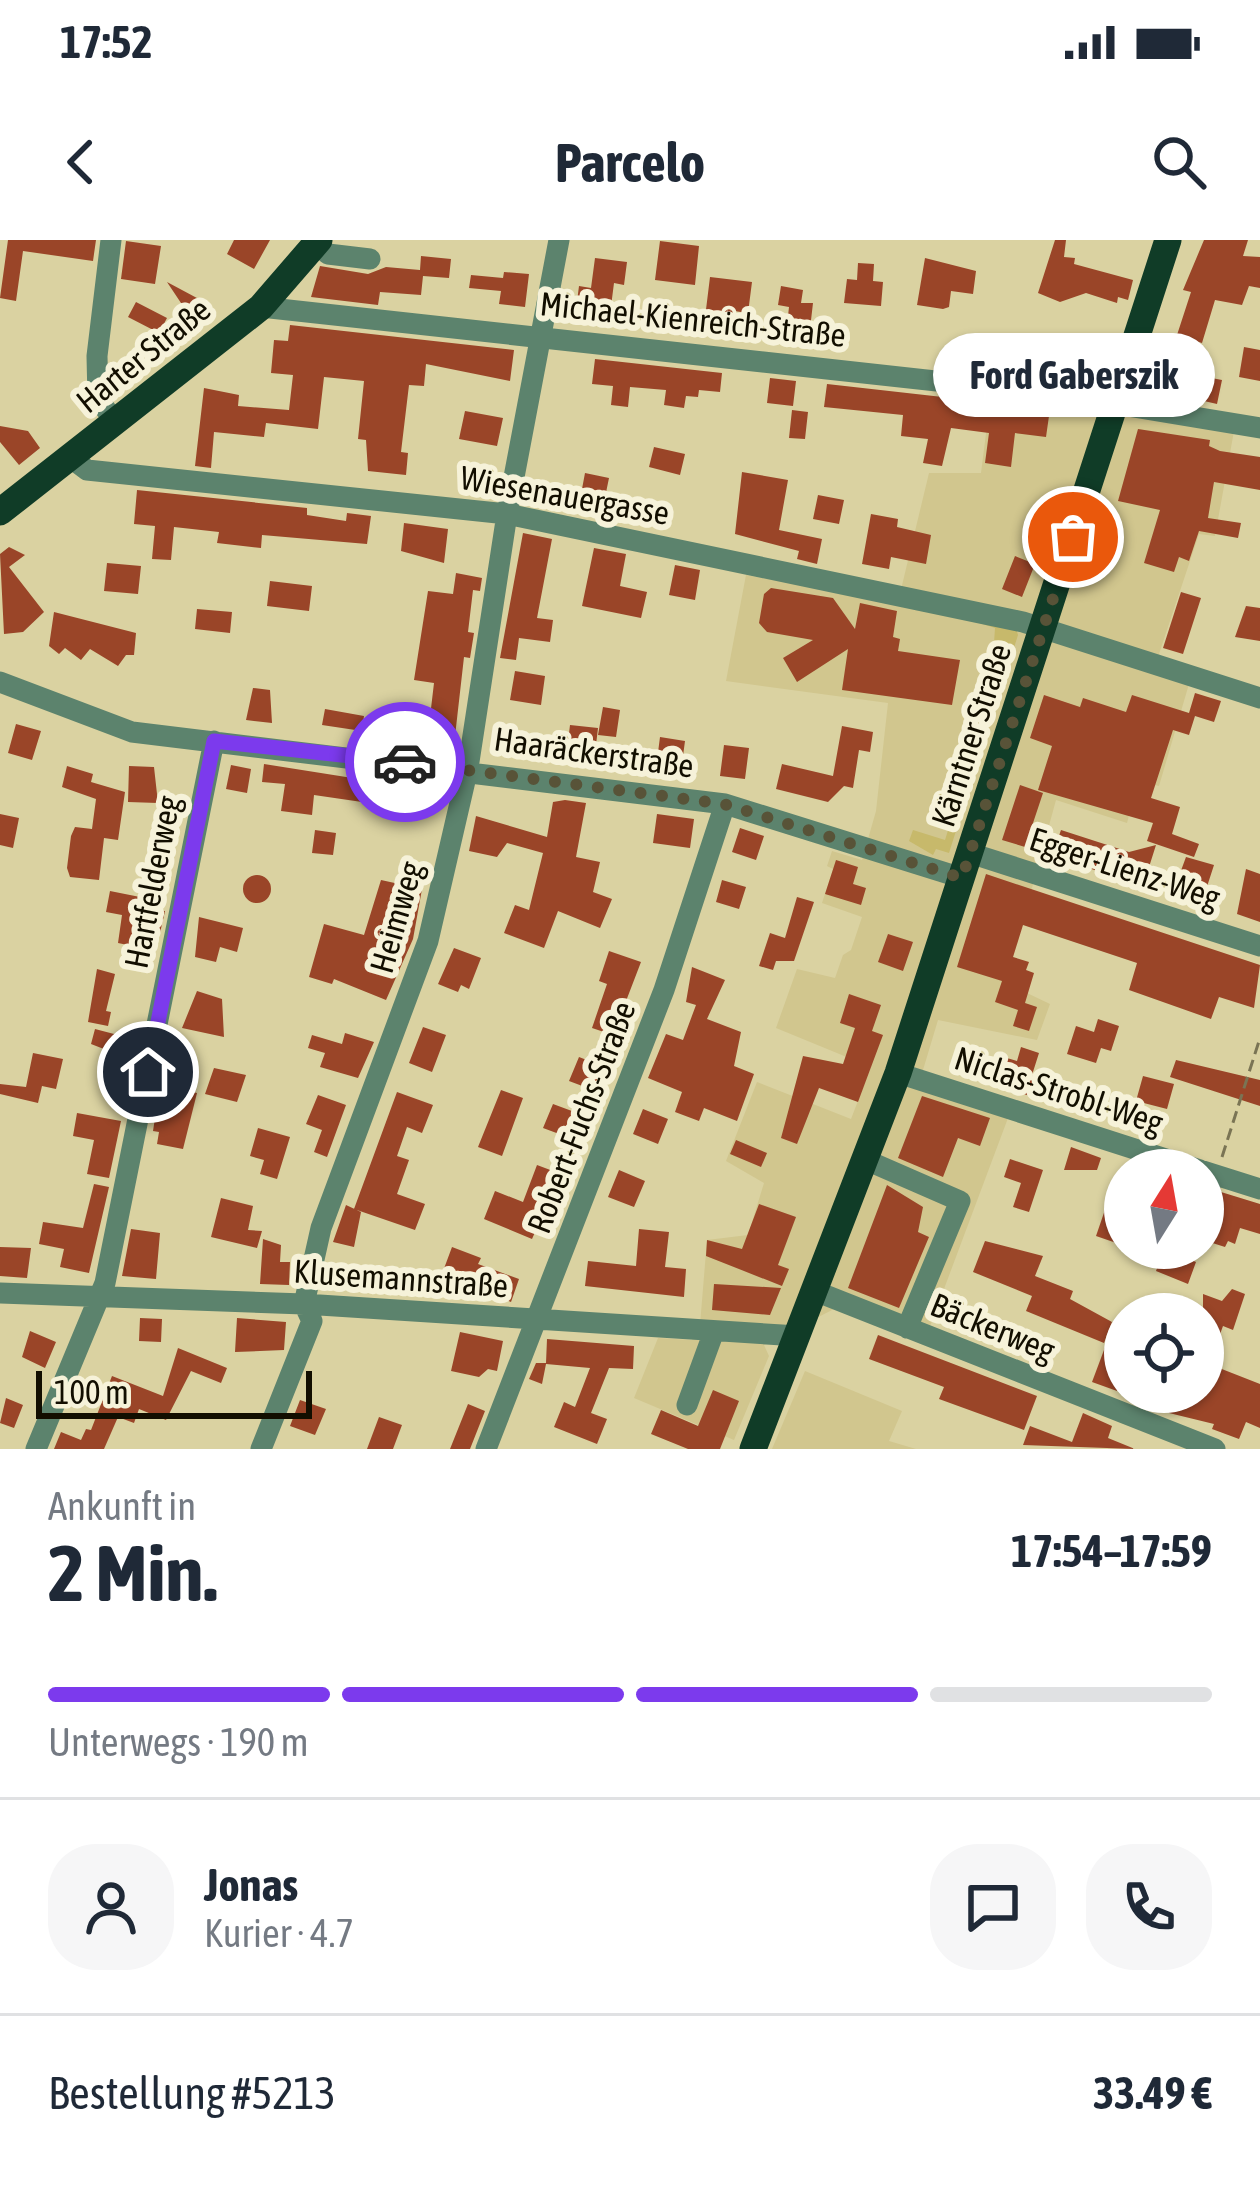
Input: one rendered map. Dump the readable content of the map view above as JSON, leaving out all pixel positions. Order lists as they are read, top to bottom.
{
  "streets": {
    "main road": ["Harter Straße", "Kärntner Straße"],
    "street": [
      "Michael-Kienreich-Straße",
      "Wiesenauergasse",
      "Haaräckerstraße",
      "Egger-Lienz-Weg",
      "Hartfelderweg",
      "Heimweg",
      "Niclas-Strobl-Weg",
      "Robert-Fuchs-Straße",
      "Klusemannstraße",
      "Bäckerweg"
    ]
  },
  "crossings": [
    ["Michael-Kienreich-Straße", "Harter Straße"],
    ["Michael-Kienreich-Straße", "Kärntner Straße"],
    ["Michael-Kienreich-Straße", "Heimweg"],
    ["Harter Straße", "Wiesenauergasse"],
    ["Wiesenauergasse", "Kärntner Straße"],
    ["Wiesenauergasse", "Heimweg"],
    ["Kärntner Straße", "Haaräckerstraße"],
    ["Kärntner Straße", "Egger-Lienz-Weg"],
    ["Kärntner Straße", "Niclas-Strobl-Weg"],
    ["Kärntner Straße", "Klusemannstraße"],
    ["Kärntner Straße", "Bäckerweg"],
    ["Haaräckerstraße", "Egger-Lienz-Weg"],
    ["Haaräckerstraße", "Hartfelderweg"],
    ["Haaräckerstraße", "Heimweg"],
    ["Haaräckerstraße", "Robert-Fuchs-Straße"],
    ["Hartfelderweg", "Klusemannstraße"],
    ["Heimweg", "Klusemannstraße"],
    ["Robert-Fuchs-Straße", "Klusemannstraße"]
  ],
  "places": ["Ford Gaberszik"],
  "scale_bar": "100 m",
  "north": "top",
  "page": {
    "status": "17:52",
    "header": "Parcelo",
    "bubble": "Ford Gaberszik",
    "scale": "100 m",
    "heading": ["2 Min.", "Ankunft in", "17:54–17:59"],
    "panel": [
      "Jonas",
      "Kurier · 4.7",
      "Bestellung #5213",
      "33.49 €"
    ],
    "bar": "Unterwegs · 190 m"
  }
}
